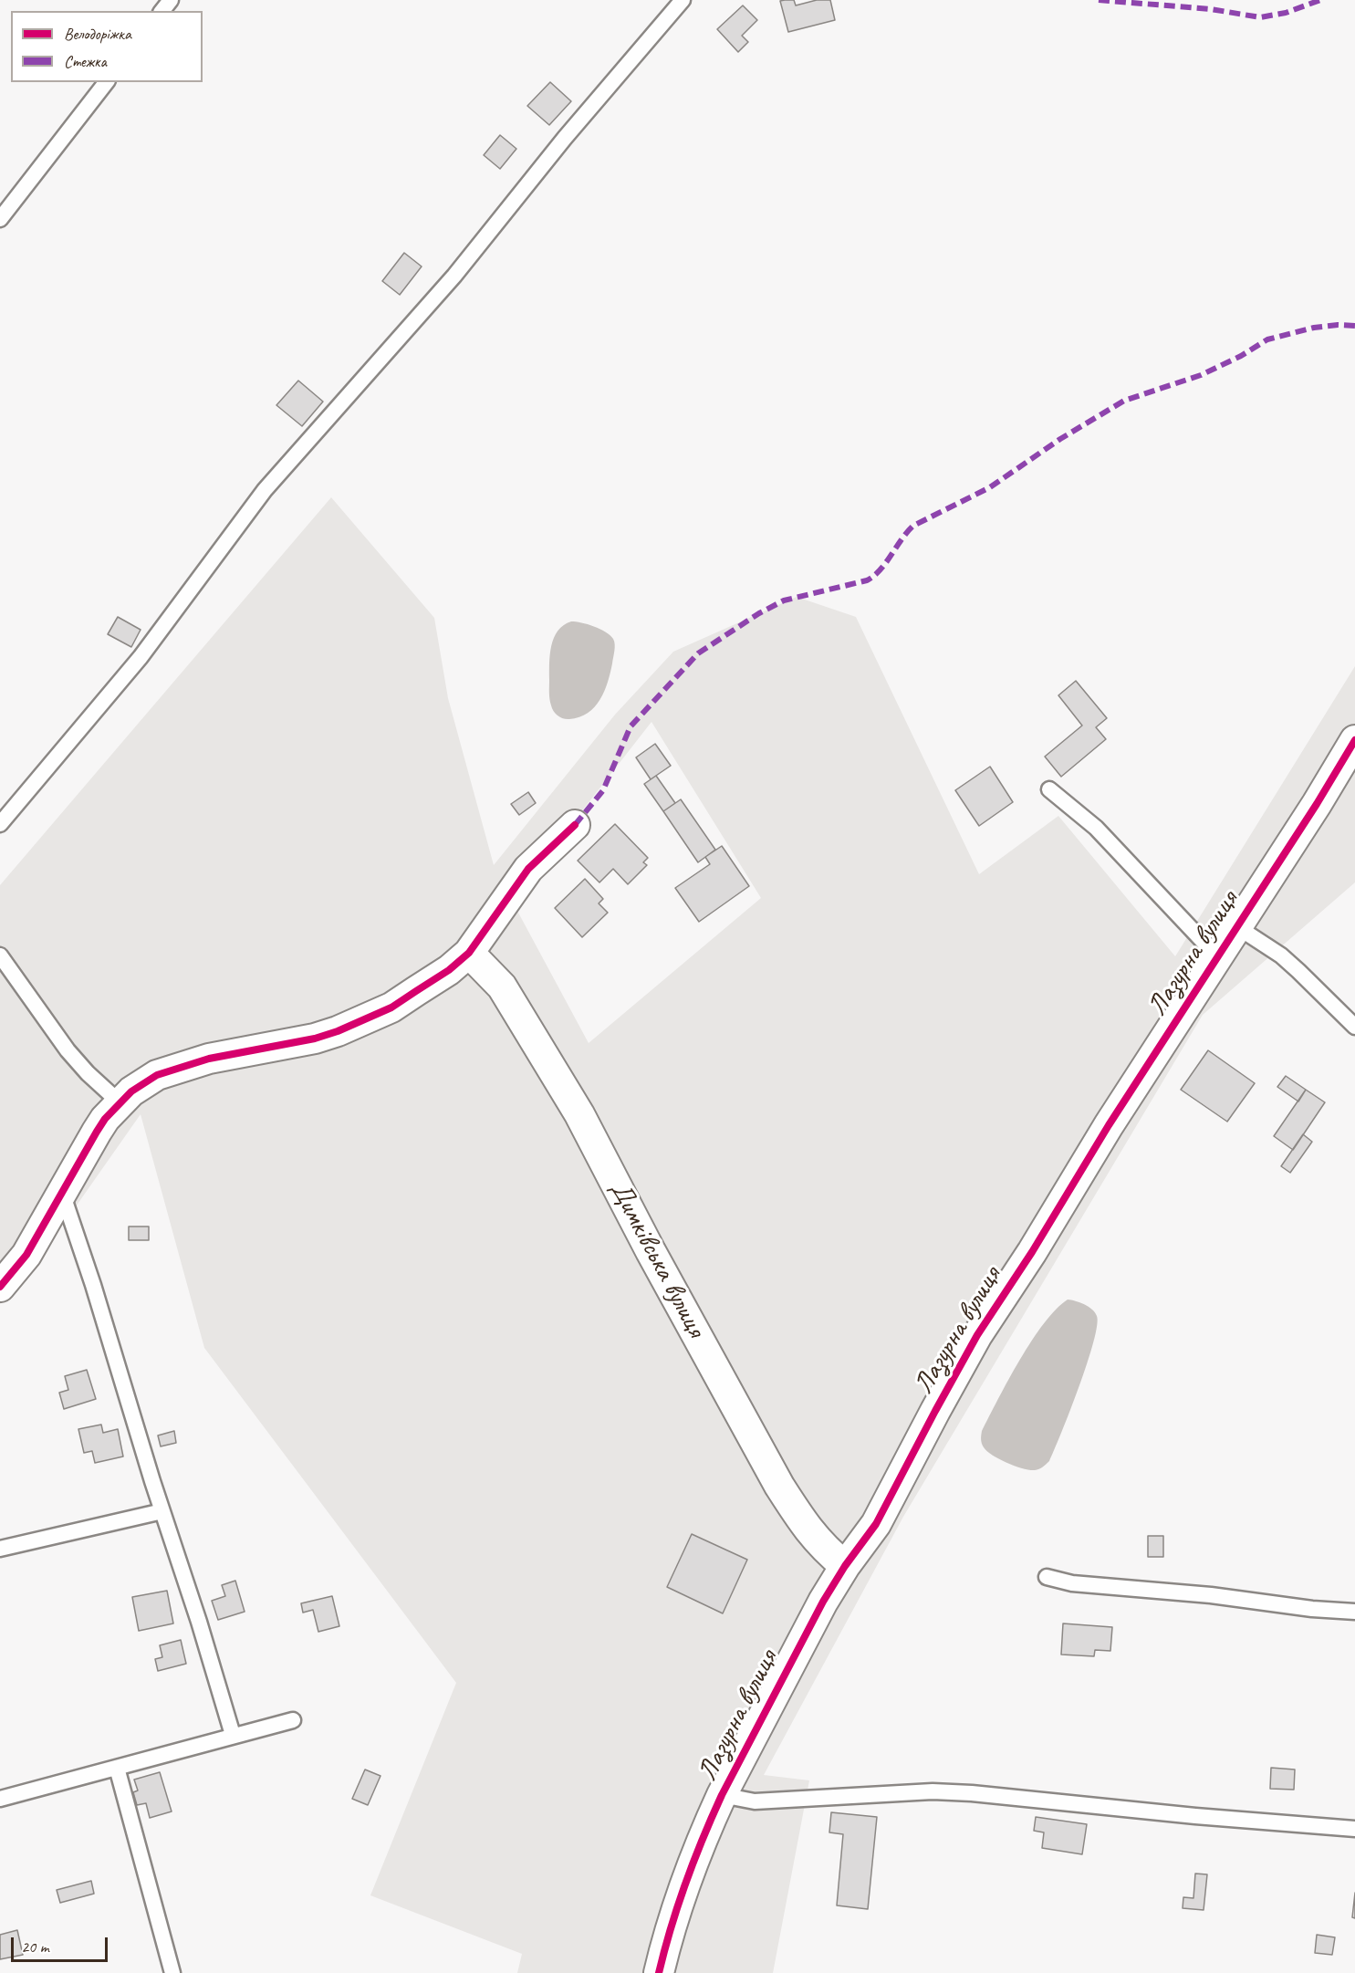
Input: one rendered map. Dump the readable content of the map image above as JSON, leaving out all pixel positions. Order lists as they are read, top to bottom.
{
  "streets": {
    "street": ["Лазурна вулиця", "Димківська вулиця"]
  },
  "crossings": [
    ["Лазурна вулиця", "Димківська вулиця"]
  ],
  "legend": ["Велодоріжка", "Стежка"],
  "scale_bar": "20 m"
}
